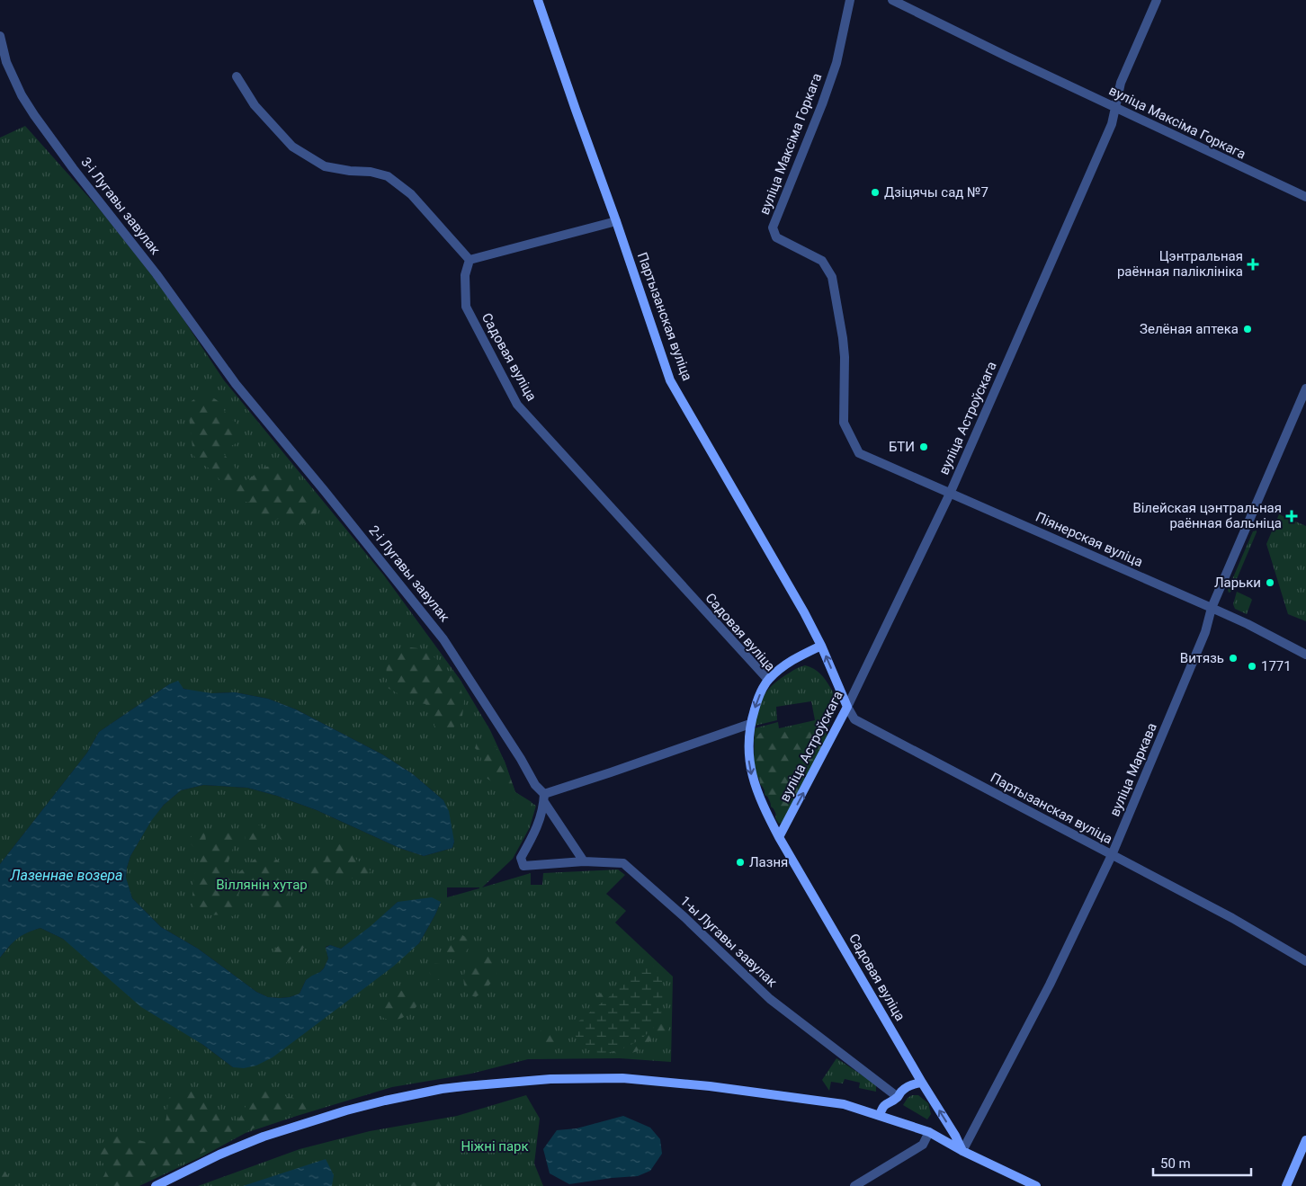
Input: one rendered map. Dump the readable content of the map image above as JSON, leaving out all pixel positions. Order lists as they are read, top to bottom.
{
  "streets": {
    "main road": ["Партызанская вуліца", "Садовая вуліца", "вуліца Астроўскага"],
    "street": [
      "вуліца Максіма Горкага",
      "3-і Лугавы завулак",
      "Піянерская вуліца",
      "2-і Лугавы завулак",
      "вуліца Маркава",
      "1-ы Лугавы завулак"
    ]
  },
  "crossings": [
    ["вуліца Максіма Горкага", "вуліца Астроўскага"],
    ["вуліца Максіма Горкага", "Піянерская вуліца"],
    ["3-і Лугавы завулак", "2-і Лугавы завулак"],
    ["Партызанская вуліца", "вуліца Астроўскага"],
    ["Партызанская вуліца", "вуліца Маркава"],
    ["Садовая вуліца", "вуліца Астроўскага"],
    ["Садовая вуліца", "вуліца Маркава"],
    ["вуліца Астроўскага", "Піянерская вуліца"],
    ["Піянерская вуліца", "вуліца Маркава"],
    ["2-і Лугавы завулак", "1-ы Лугавы завулак"]
  ],
  "water": ["Лазеннае возера"],
  "parks": ["Віллянін хутар", "Ніжні парк"],
  "places": {
    "other": [
      "Дзіцячы сад №7",
      "Зелёная аптека",
      "БТИ",
      "Ларьки",
      "Витязь",
      "1771",
      "Лазня"
    ],
    "health": ["Цэнтральная раённая паліклініка", "Вілейская цэнтральная раённая бальніца"]
  },
  "scale_bar": "50 m"
}
